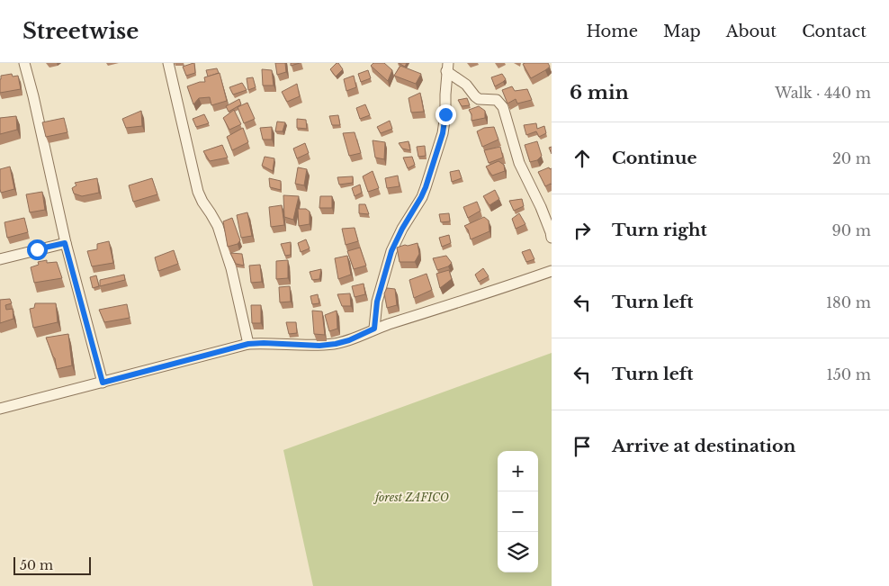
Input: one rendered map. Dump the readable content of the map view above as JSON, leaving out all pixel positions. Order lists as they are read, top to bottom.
{
  "parks": ["forest ZAFICO"],
  "scale_bar": "50 m",
  "page": {
    "header": "Streetwise",
    "nav": [
      "Home",
      "Map",
      "About",
      "Contact"
    ],
    "heading": ["6 min", "Walk · 440 m"],
    "list": [
      ["Continue", "20 m"],
      ["Turn right", "90 m"],
      ["Turn left", "180 m"],
      ["Turn left", "150 m"],
      "Arrive at destination"
    ],
    "map_buttons": ["+", "−"],
    "scale": "50 m"
  }
}
